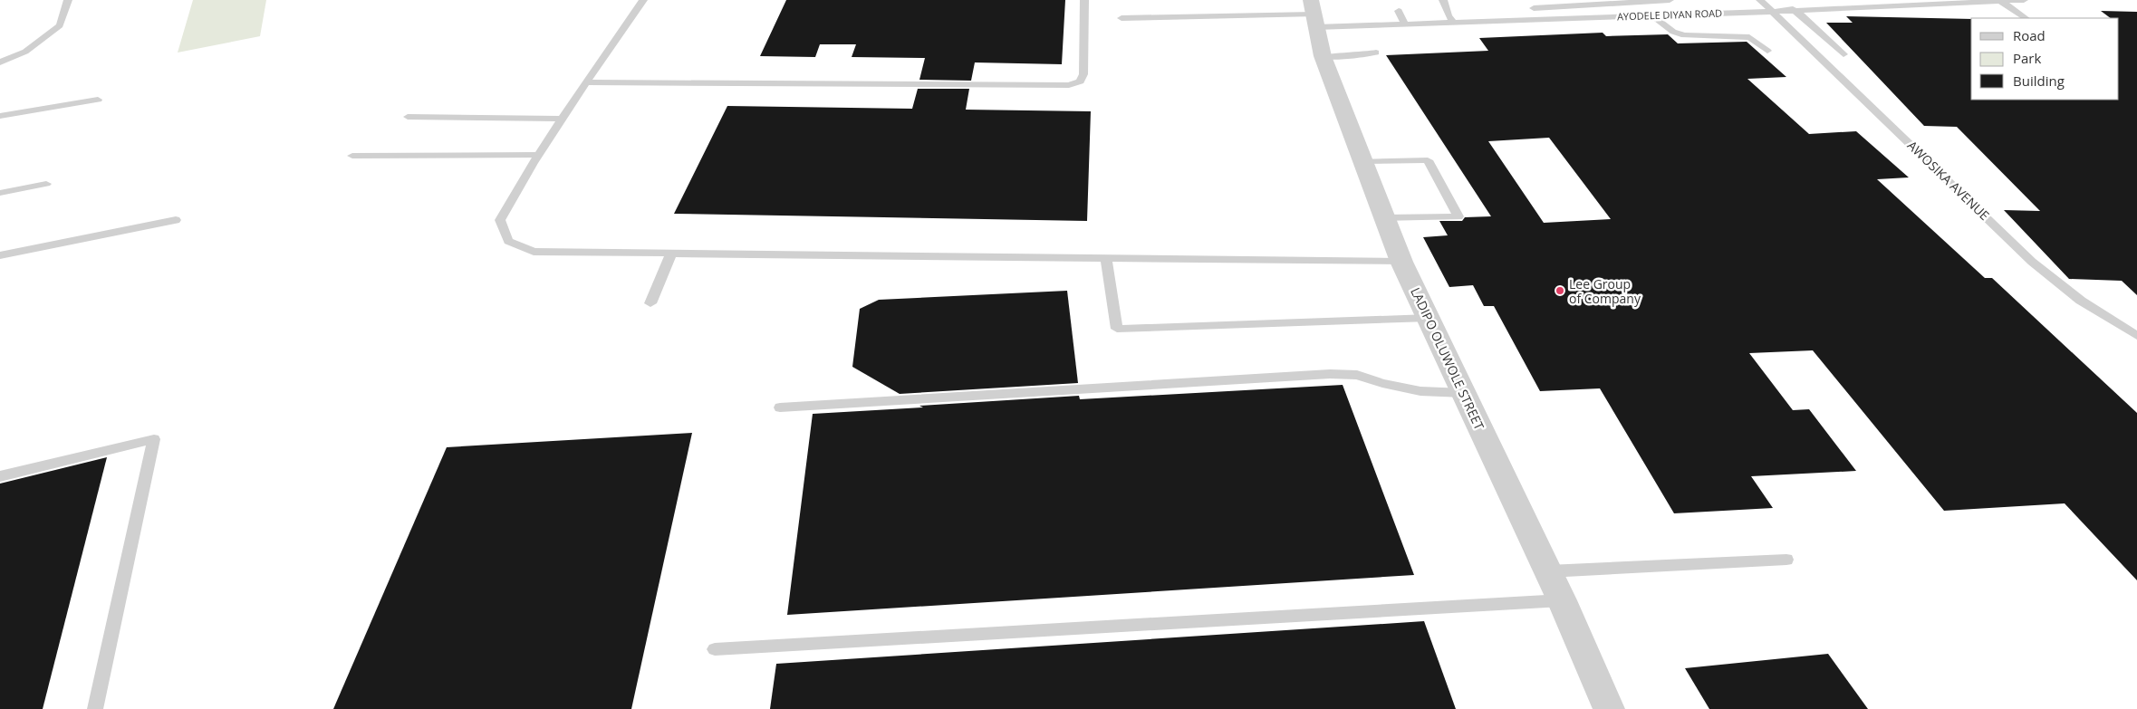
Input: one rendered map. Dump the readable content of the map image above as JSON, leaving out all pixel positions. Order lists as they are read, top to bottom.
{
  "streets": {
    "street": ["LADIPO OLUWOLE STREET"],
    "lane": ["AYODELE DIYAN ROAD", "AWOSIKA AVENUE"]
  },
  "crossings": [
    ["AYODELE DIYAN ROAD", "AWOSIKA AVENUE"],
    ["AYODELE DIYAN ROAD", "LADIPO OLUWOLE STREET"]
  ],
  "places": ["Lee Group of Company"],
  "legend": ["Road", "Park", "Building"]
}
